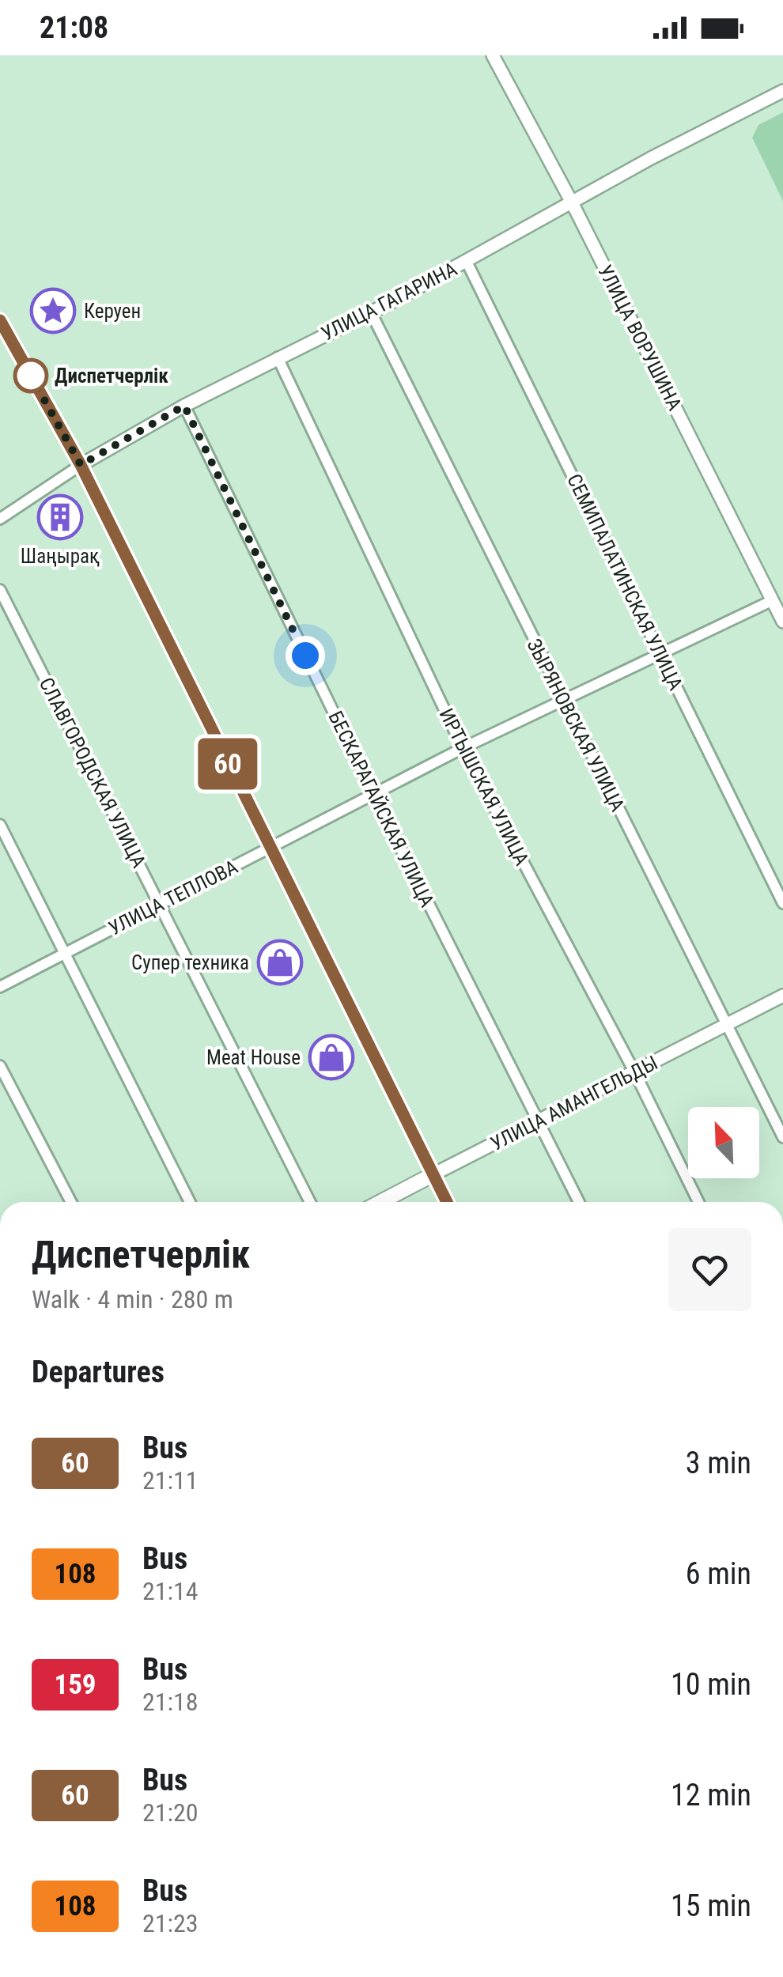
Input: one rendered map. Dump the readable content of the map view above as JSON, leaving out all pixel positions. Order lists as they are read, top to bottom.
{
  "streets": {
    "main road": ["УЛИЦА АМАНГЕЛЬДЫ"],
    "street": [
      "УЛИЦА ГАГАРИНА",
      "УЛИЦА ВОРУШИНА",
      "СЕМИПАЛАТИНСКАЯ УЛИЦА",
      "ЗЫРЯНОВСКАЯ УЛИЦА",
      "СЛАВГОРОДСКАЯ УЛИЦА",
      "ИРТЫШСКАЯ УЛИЦА",
      "БЕСКАРАГАЙСКАЯ УЛИЦА",
      "УЛИЦА ТЕПЛОВА"
    ]
  },
  "crossings": [
    ["УЛИЦА ГАГАРИНА", "УЛИЦА ВОРУШИНА"],
    ["УЛИЦА ГАГАРИНА", "СЕМИПАЛАТИНСКАЯ УЛИЦА"],
    ["УЛИЦА ГАГАРИНА", "ЗЫРЯНОВСКАЯ УЛИЦА"],
    ["УЛИЦА ГАГАРИНА", "ИРТЫШСКАЯ УЛИЦА"],
    ["УЛИЦА ГАГАРИНА", "БЕСКАРАГАЙСКАЯ УЛИЦА"],
    ["УЛИЦА ВОРУШИНА", "УЛИЦА ТЕПЛОВА"],
    ["СЕМИПАЛАТИНСКАЯ УЛИЦА", "УЛИЦА ТЕПЛОВА"],
    ["ЗЫРЯНОВСКАЯ УЛИЦА", "УЛИЦА ТЕПЛОВА"],
    ["ЗЫРЯНОВСКАЯ УЛИЦА", "УЛИЦА АМАНГЕЛЬДЫ"],
    ["СЛАВГОРОДСКАЯ УЛИЦА", "УЛИЦА ТЕПЛОВА"],
    ["ИРТЫШСКАЯ УЛИЦА", "УЛИЦА ТЕПЛОВА"],
    ["ИРТЫШСКАЯ УЛИЦА", "УЛИЦА АМАНГЕЛЬДЫ"],
    ["БЕСКАРАГАЙСКАЯ УЛИЦА", "УЛИЦА ТЕПЛОВА"],
    ["БЕСКАРАГАЙСКАЯ УЛИЦА", "УЛИЦА АМАНГЕЛЬДЫ"]
  ],
  "places": {
    "place": ["Керуен"],
    "other": ["Диспетчерлік"],
    "building": ["Шаңырақ"],
    "shop": ["Супер техника", "Meat House"]
  },
  "lines": ["bus line 60"],
  "north": "top left",
  "page": {
    "status": "21:08",
    "on_map": "60",
    "heading": [
      ["Диспетчерлік", "Walk · 4 min · 280 m"],
      "Departures"
    ],
    "list": [
      {
        "mark": "60",
        "name": "Bus",
        "note": "21:11",
        "value": "3 min"
      },
      {
        "mark": "108",
        "name": "Bus",
        "note": "21:14",
        "value": "6 min"
      },
      {
        "mark": "159",
        "name": "Bus",
        "note": "21:18",
        "value": "10 min"
      },
      {
        "mark": "60",
        "name": "Bus",
        "note": "21:20",
        "value": "12 min"
      },
      {
        "mark": "108",
        "name": "Bus",
        "note": "21:23",
        "value": "15 min"
      }
    ]
  }
}
